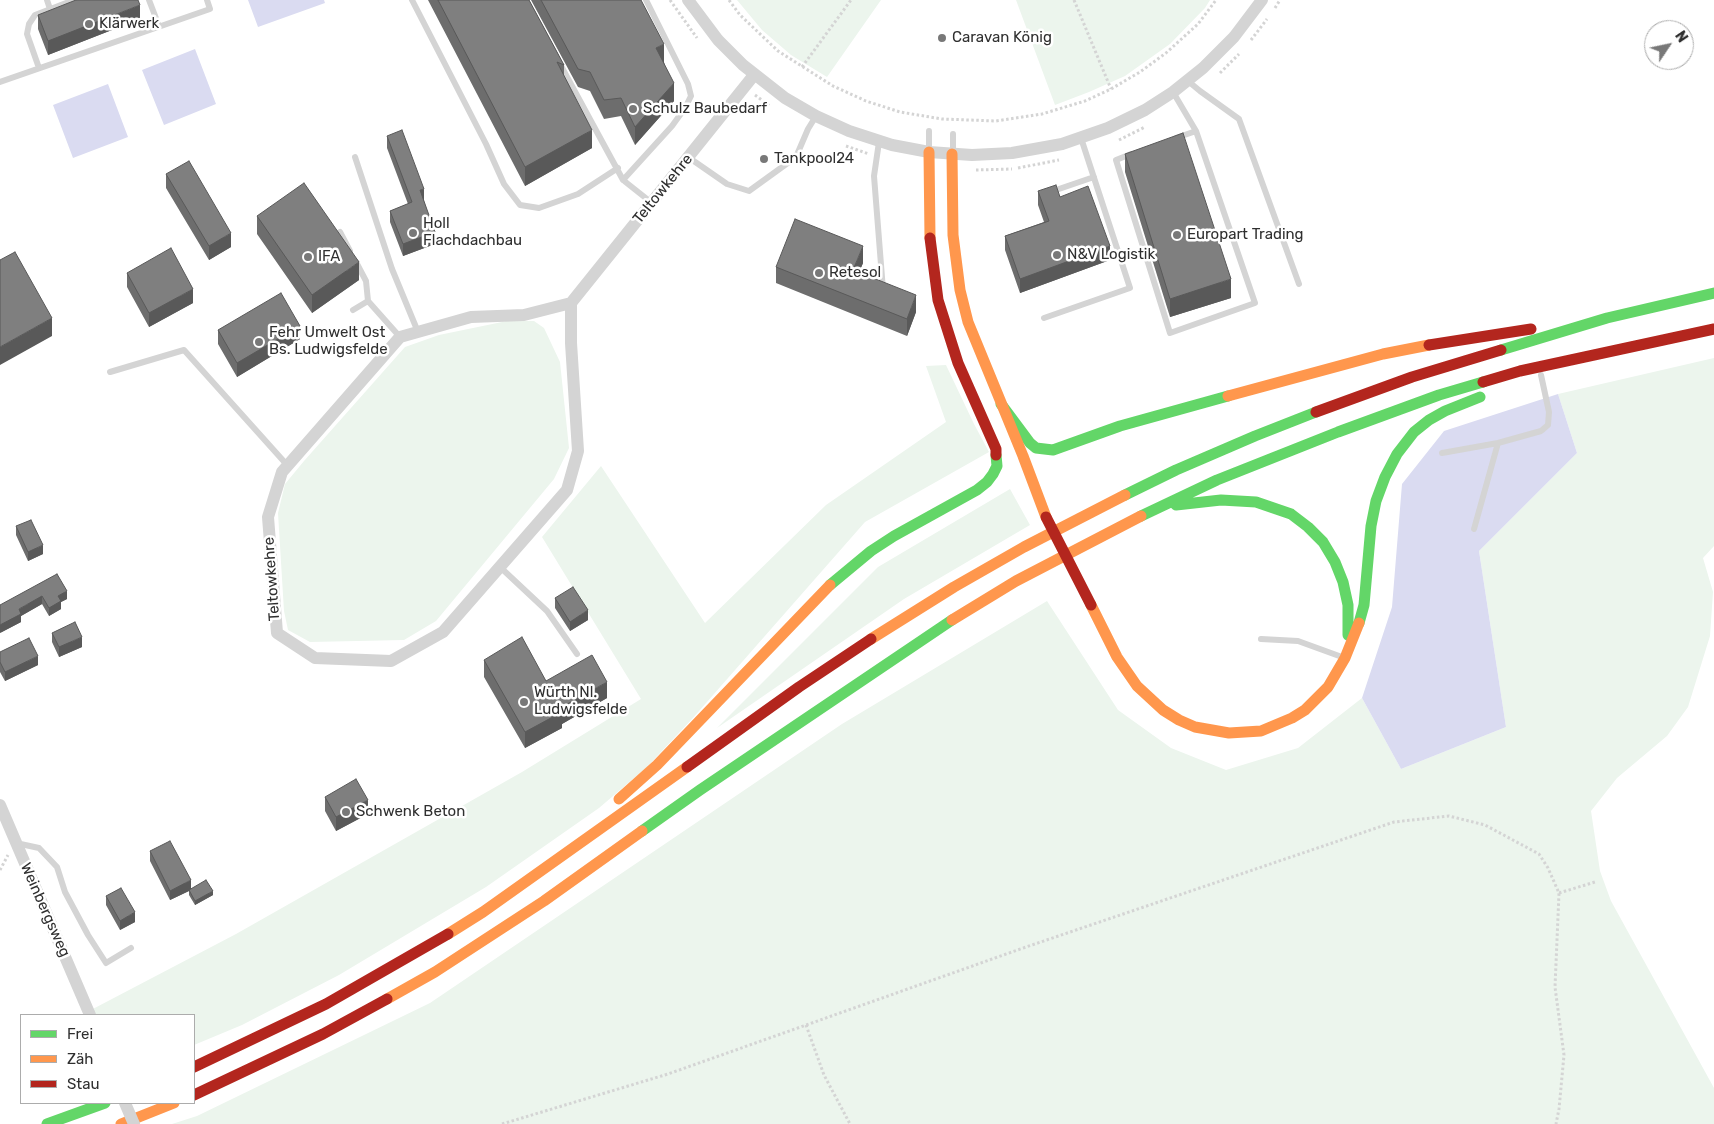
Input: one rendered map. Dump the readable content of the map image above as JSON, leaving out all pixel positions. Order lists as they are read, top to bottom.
{
  "streets": {
    "street": ["Teltowkehre", "Weinbergsweg"]
  },
  "places": [
    "Klärwerk",
    "Caravan König",
    "Schulz Baubedarf",
    "Tankpool24",
    "Holl Flachdachbau",
    "Europart Trading",
    "N&V Logistik",
    "IFA",
    "Retesol",
    "Fehr Umwelt Ost Bs. Ludwigsfelde",
    "Würth Nl. Ludwigsfelde",
    "Schwenk Beton"
  ],
  "legend": ["Frei", "Zäh", "Stau"],
  "north": "top right"
}
